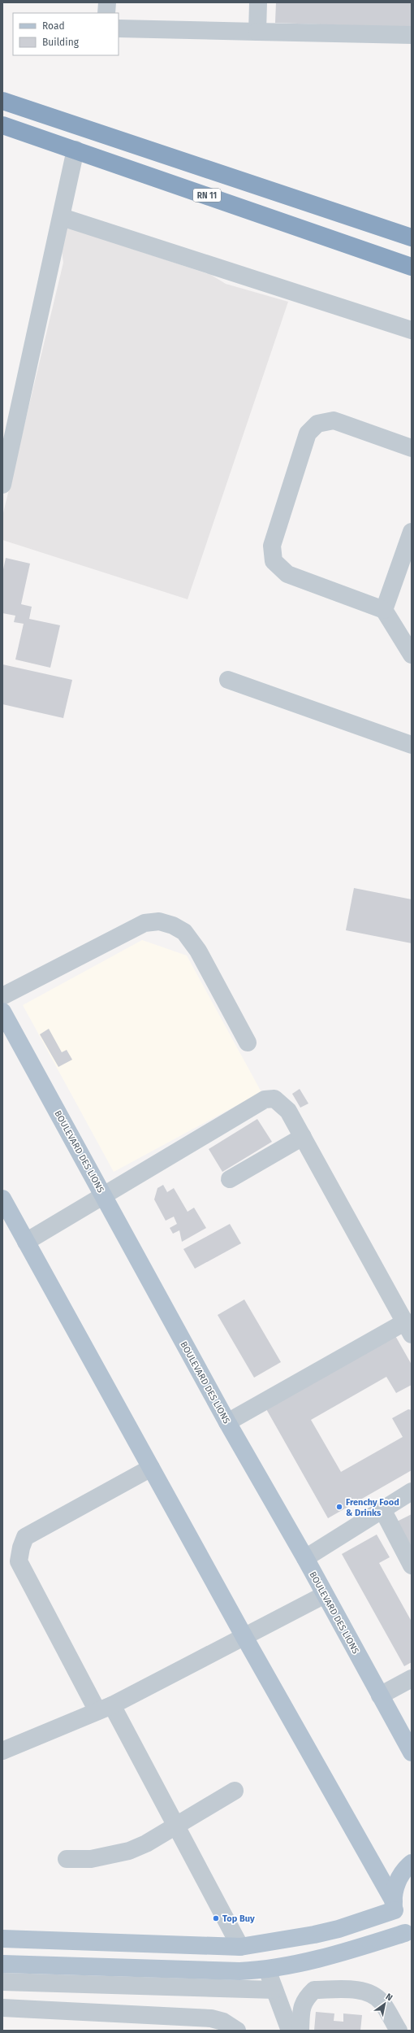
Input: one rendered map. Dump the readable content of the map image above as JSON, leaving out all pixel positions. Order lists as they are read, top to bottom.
{
  "streets": {
    "highway": ["RN 11"],
    "main road": ["BOULEVARD DES LIONS"]
  },
  "places": ["Frenchy Food & Drinks", "Top Buy"],
  "legend": ["Road", "Building"],
  "north": "top right"
}
